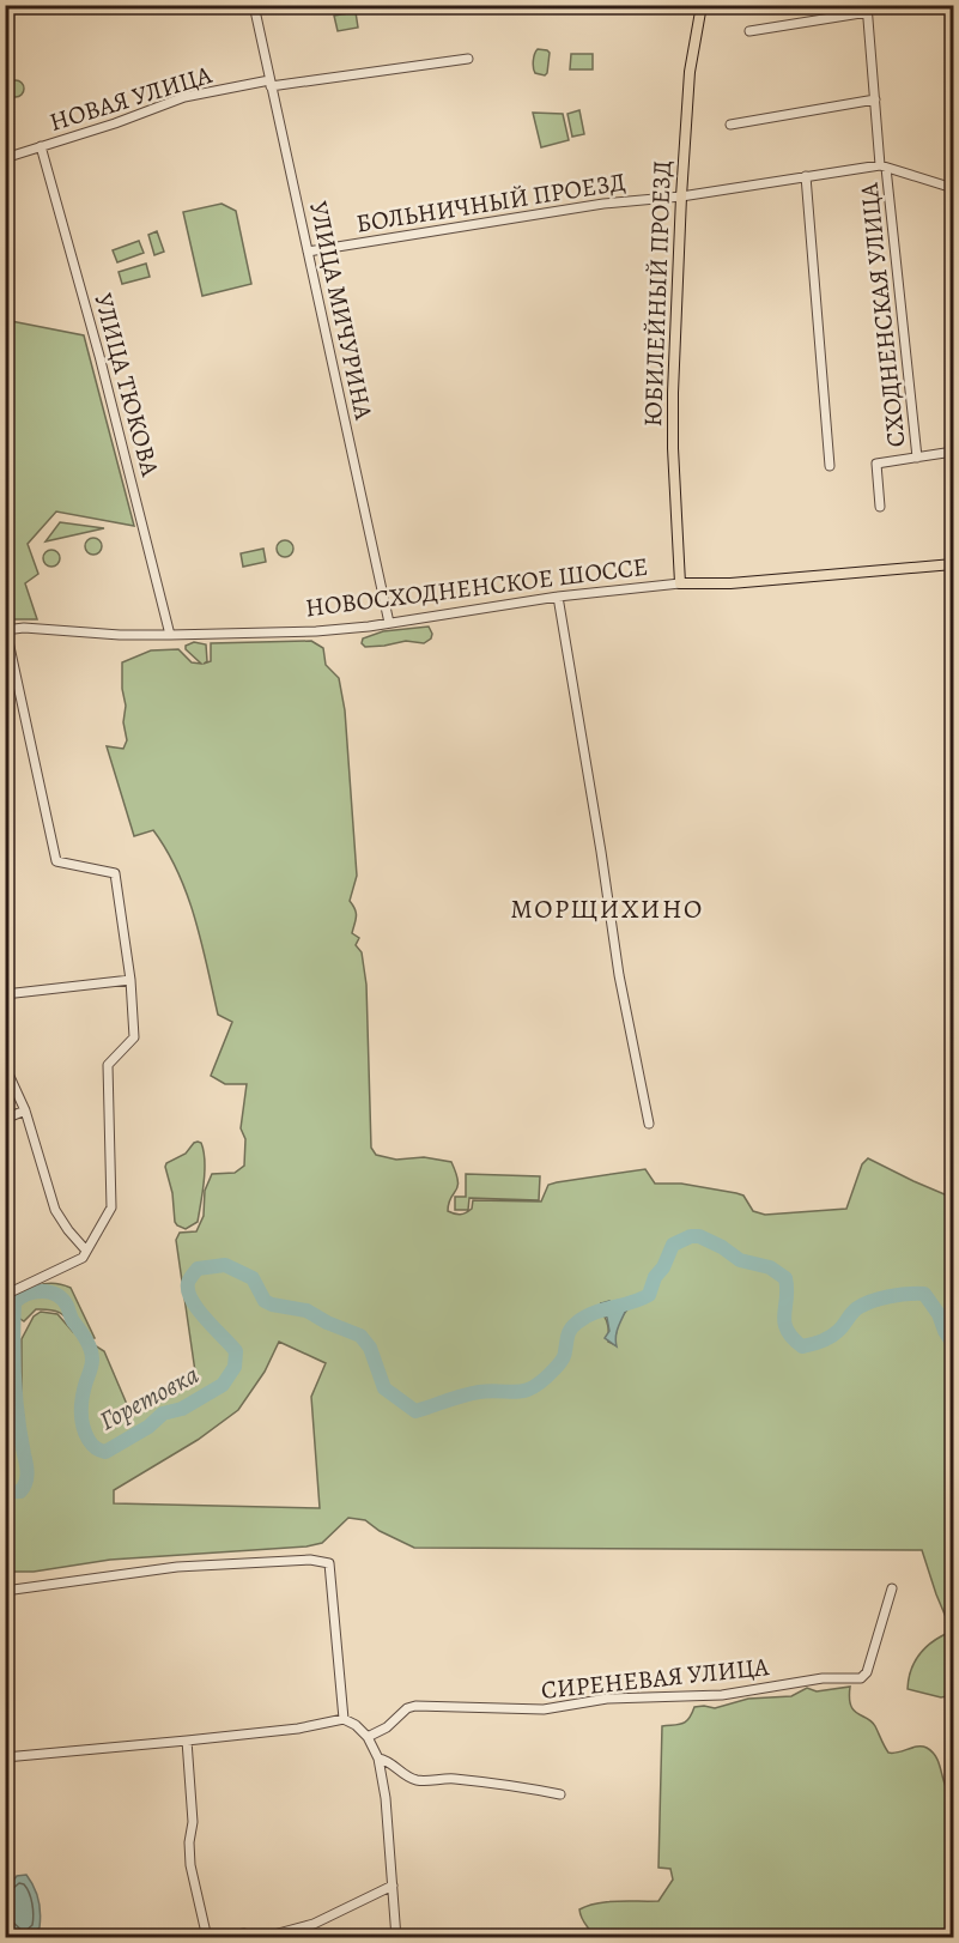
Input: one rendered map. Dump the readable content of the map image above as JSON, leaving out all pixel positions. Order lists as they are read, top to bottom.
{
  "streets": {
    "main road": ["ЮБИЛЕЙНЫЙ ПРОЕЗД", "НОВОСХОДНЕНСКОЕ ШОССЕ"],
    "street": [
      "НОВАЯ УЛИЦА",
      "БОЛЬНИЧНЫЙ ПРОЕЗД",
      "УЛИЦА МИЧУРИНА",
      "СХОДНЕНСКАЯ УЛИЦА",
      "УЛИЦА ТЮКОВА",
      "СИРЕНЕВАЯ УЛИЦА"
    ]
  },
  "crossings": [
    ["НОВАЯ УЛИЦА", "УЛИЦА МИЧУРИНА"],
    ["НОВАЯ УЛИЦА", "УЛИЦА ТЮКОВА"],
    ["БОЛЬНИЧНЫЙ ПРОЕЗД", "ЮБИЛЕЙНЫЙ ПРОЕЗД"],
    ["БОЛЬНИЧНЫЙ ПРОЕЗД", "УЛИЦА МИЧУРИНА"],
    ["БОЛЬНИЧНЫЙ ПРОЕЗД", "СХОДНЕНСКАЯ УЛИЦА"],
    ["ЮБИЛЕЙНЫЙ ПРОЕЗД", "НОВОСХОДНЕНСКОЕ ШОССЕ"],
    ["УЛИЦА МИЧУРИНА", "НОВОСХОДНЕНСКОЕ ШОССЕ"],
    ["УЛИЦА ТЮКОВА", "НОВОСХОДНЕНСКОЕ ШОССЕ"]
  ],
  "districts": ["МОРЩИХИНО"],
  "water": ["Горетовка"]
}
